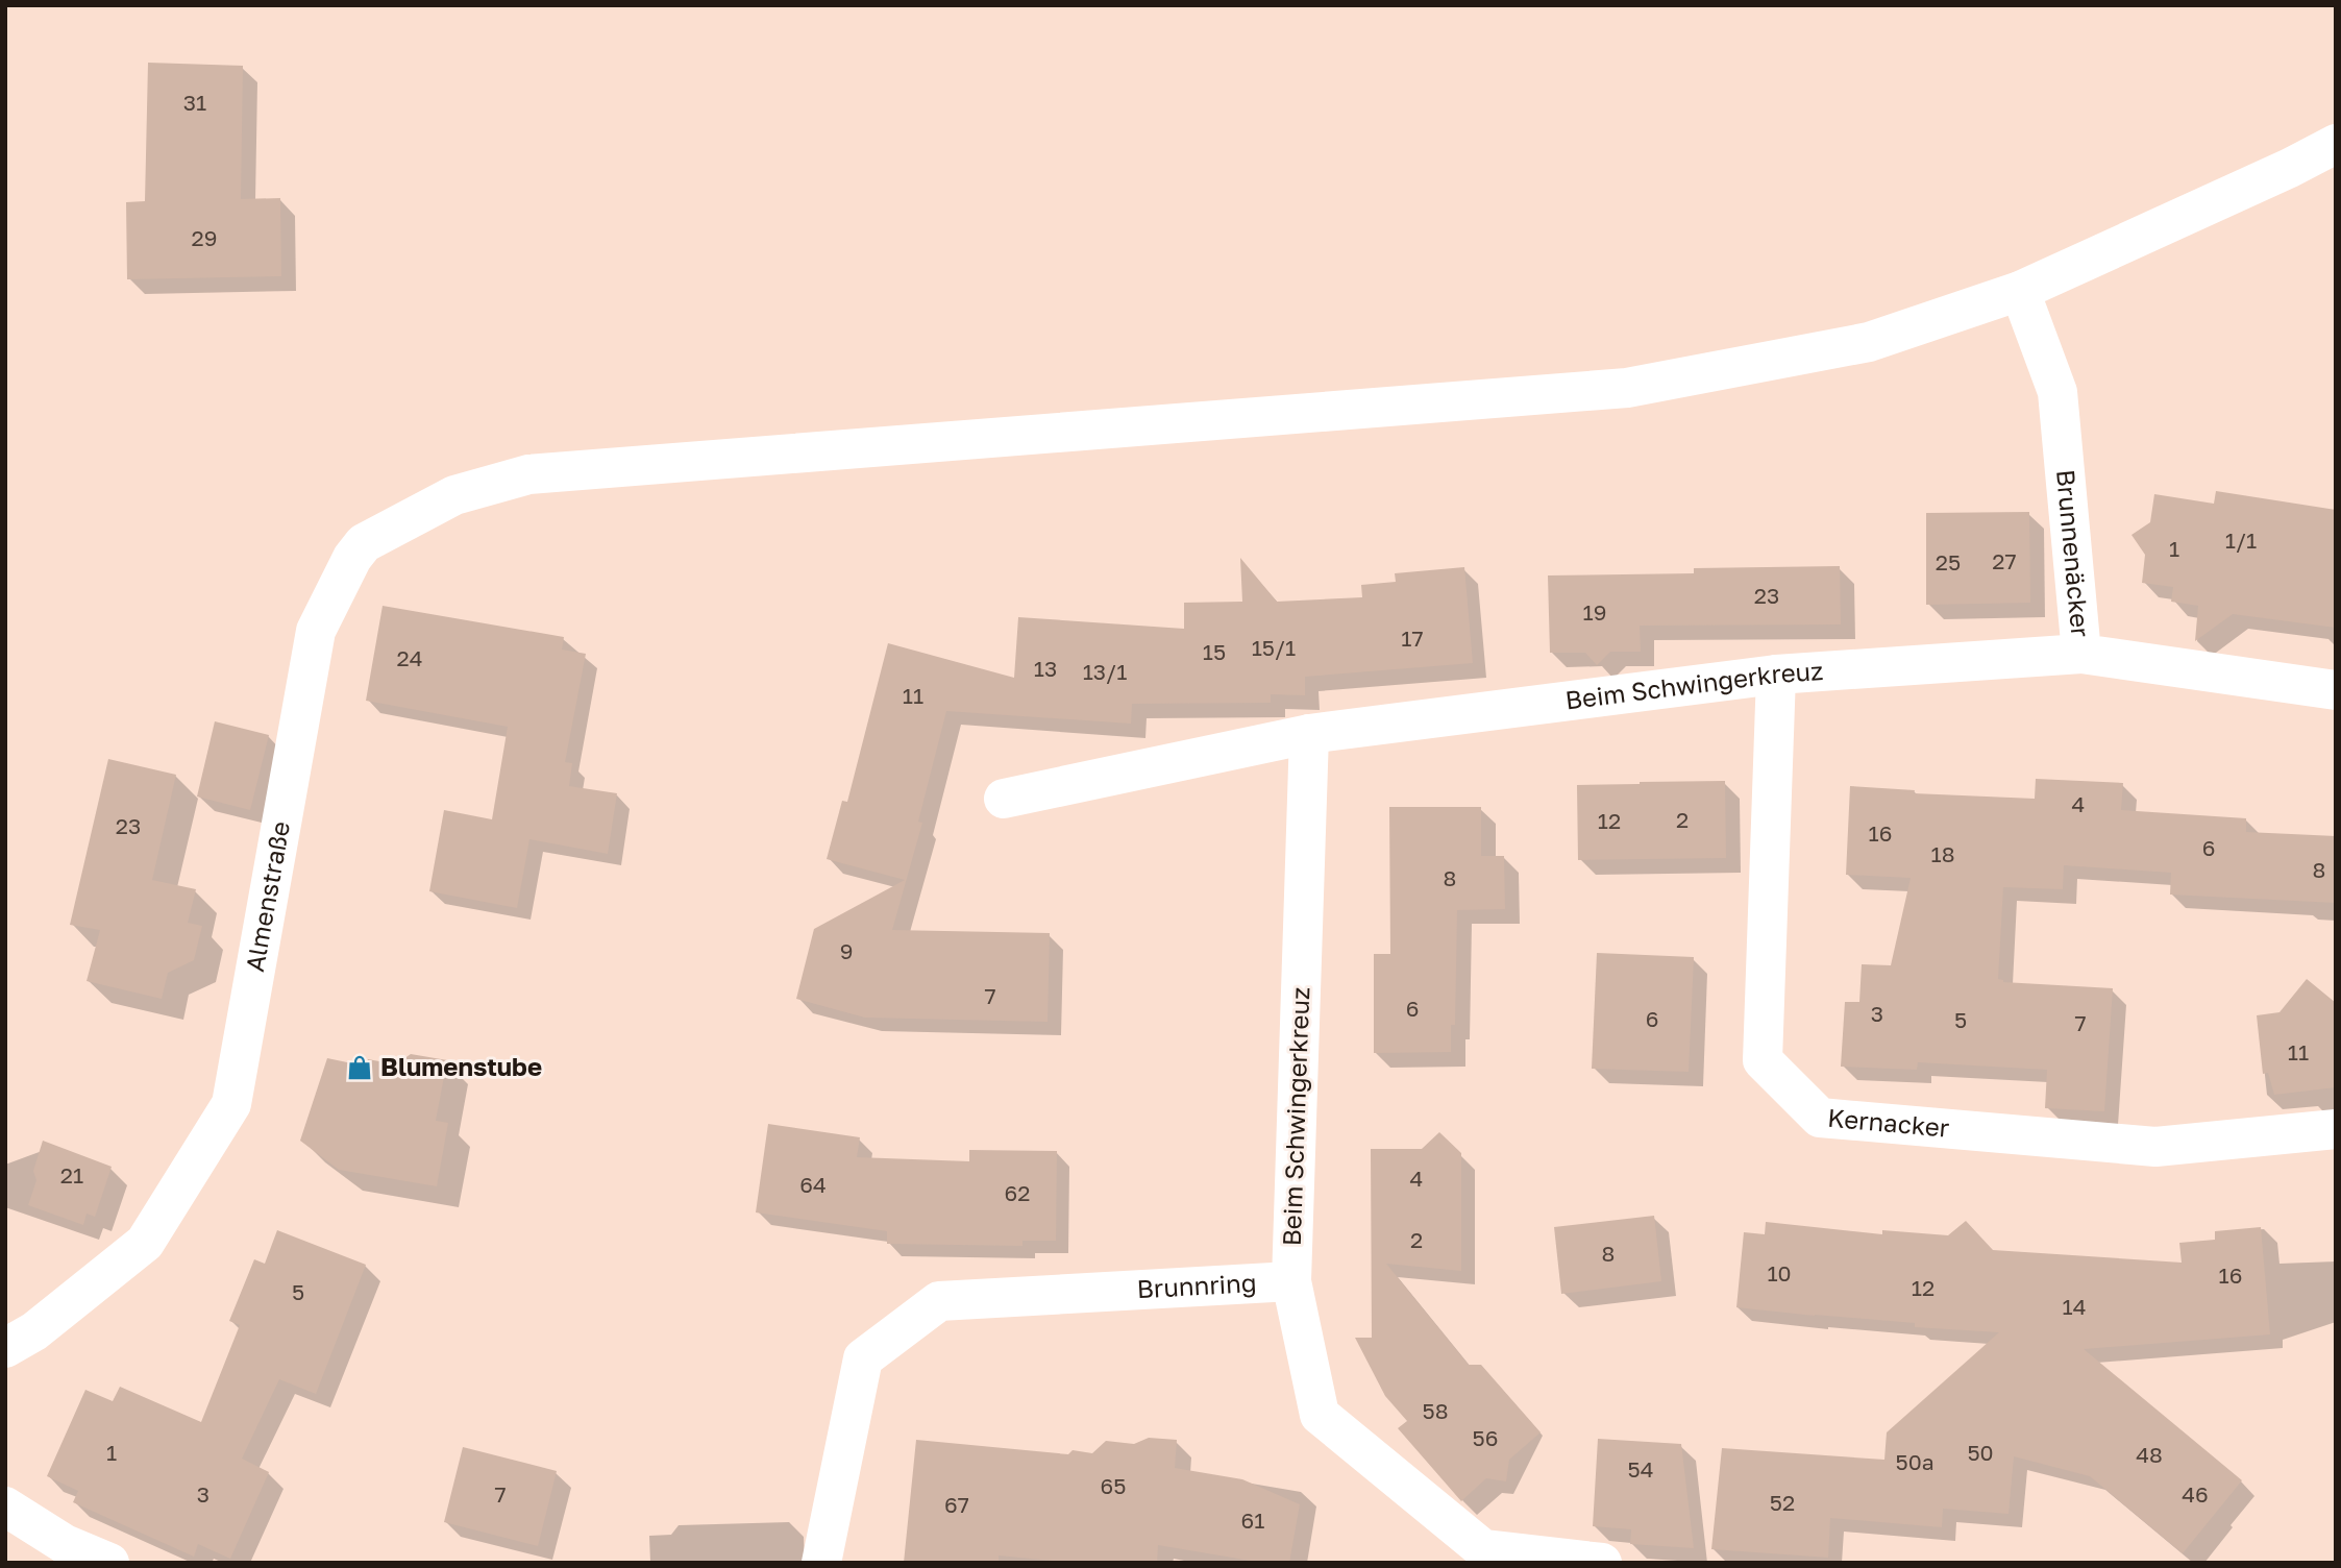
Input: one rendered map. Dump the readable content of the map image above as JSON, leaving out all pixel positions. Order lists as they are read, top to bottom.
{
  "streets": {
    "street": [
      "Brunnenäcker",
      "Beim Schwingerkreuz",
      "Almenstraße",
      "Kernacker",
      "Brunnring"
    ]
  },
  "crossings": [
    ["Brunnenäcker", "Beim Schwingerkreuz"],
    ["Brunnenäcker", "Almenstraße"],
    ["Beim Schwingerkreuz", "Kernacker"],
    ["Beim Schwingerkreuz", "Brunnring"]
  ],
  "places": {
    "shop": ["Blumenstube"]
  },
  "house_numbers": [
    "31",
    "29",
    "1/1",
    "1",
    "27",
    "25",
    "23",
    "19",
    "17",
    "15/1",
    "15",
    "24",
    "13",
    "13/1",
    "11",
    "4",
    "2",
    "12",
    "23",
    "16",
    "6",
    "18",
    "8",
    "8",
    "9",
    "7",
    "6",
    "3",
    "6",
    "5",
    "7",
    "11",
    "21",
    "4",
    "64",
    "62",
    "2",
    "8",
    "10",
    "16",
    "12",
    "5",
    "14",
    "58",
    "56",
    "1",
    "50",
    "48",
    "50a",
    "54",
    "65",
    "3",
    "7",
    "46",
    "52",
    "67",
    "61"
  ]
}
